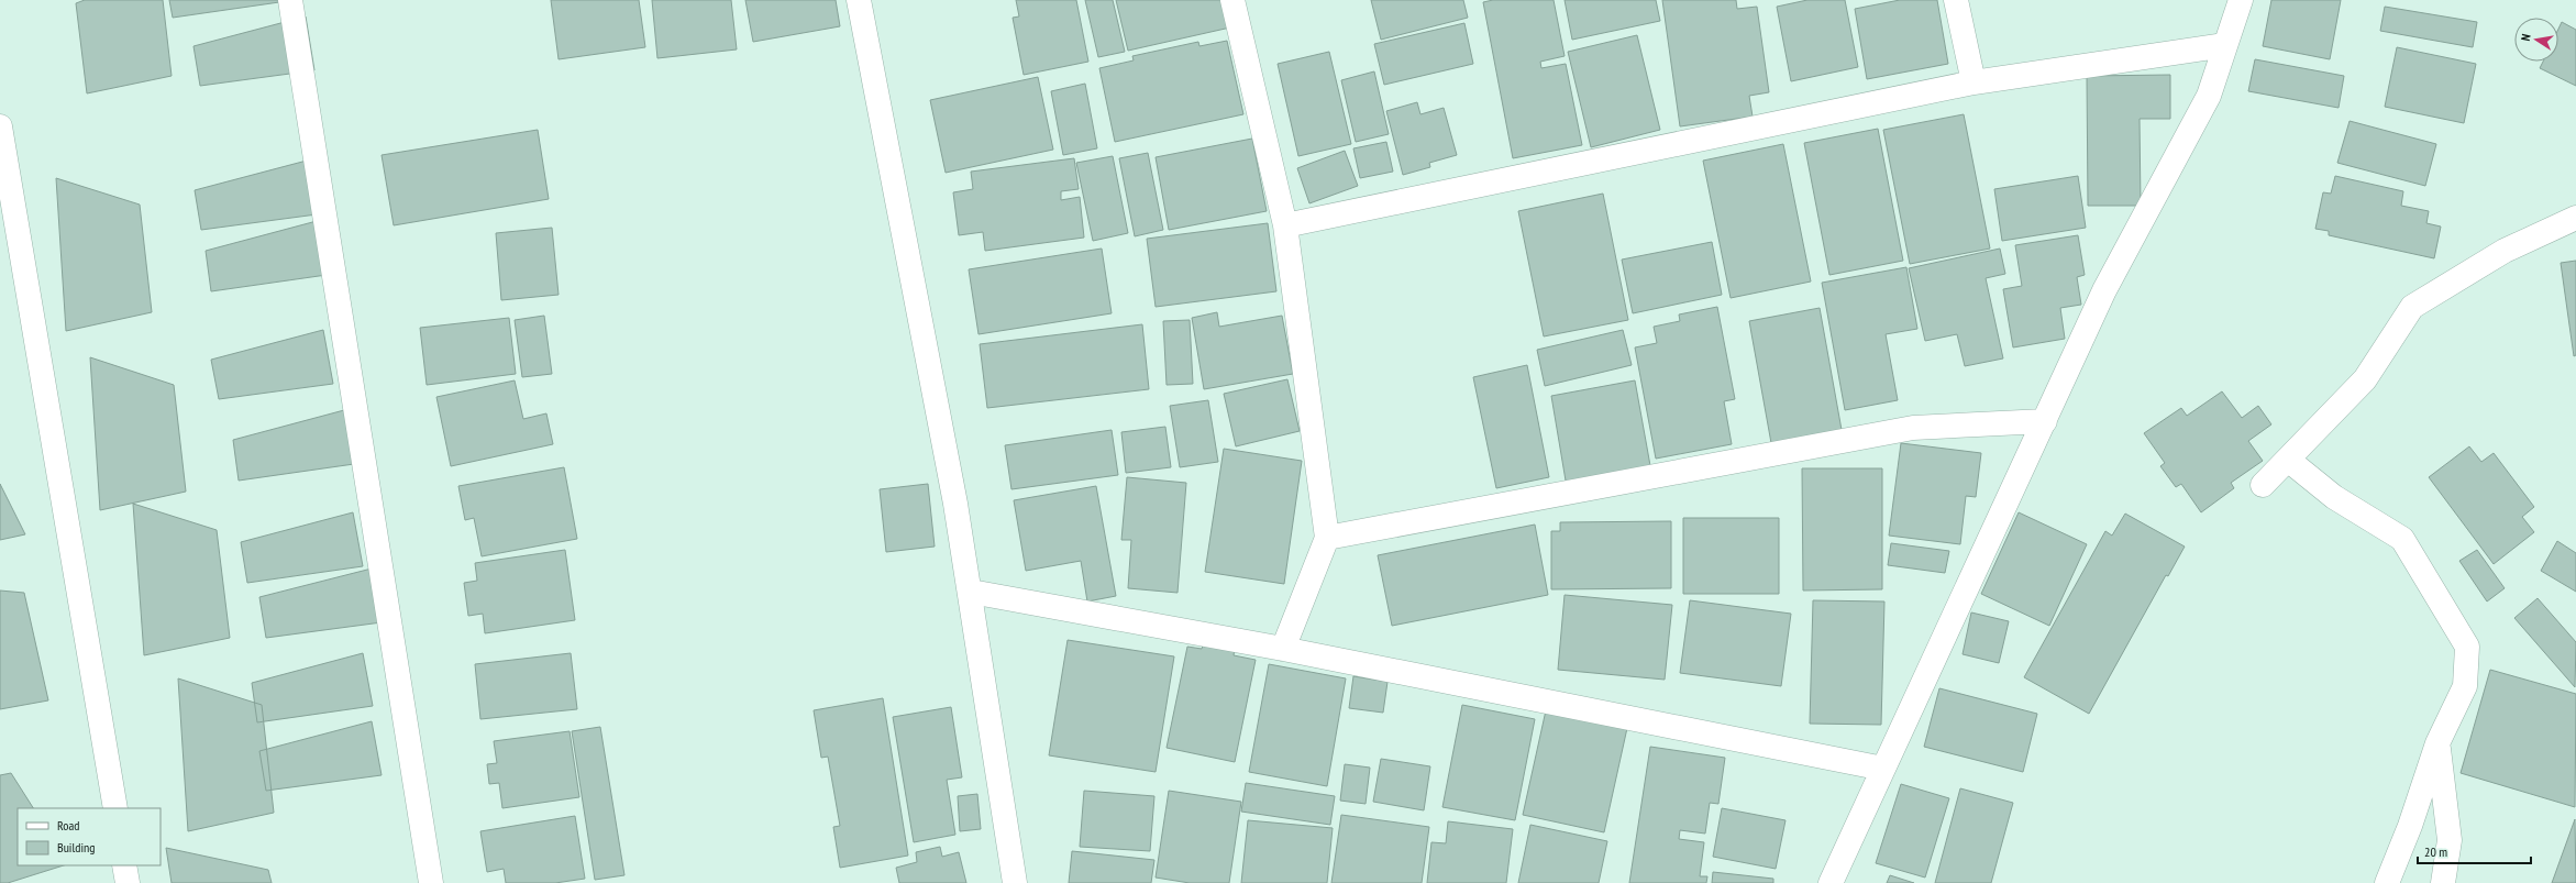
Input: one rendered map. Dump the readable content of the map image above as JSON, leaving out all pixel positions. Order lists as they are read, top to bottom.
{
  "legend": ["Road", "Building"],
  "scale_bar": "20 m",
  "north": "left"
}
